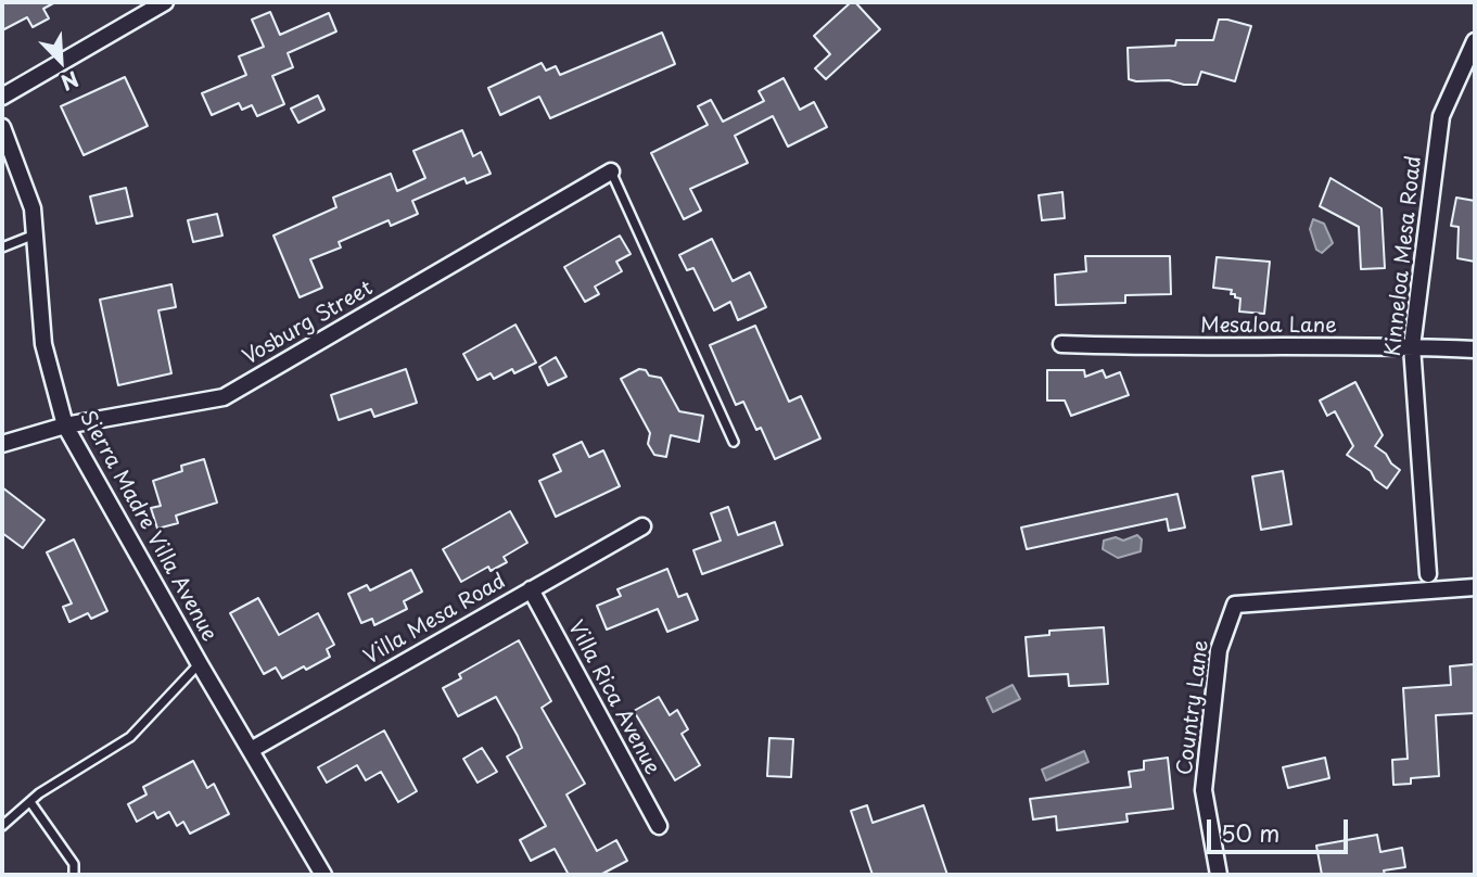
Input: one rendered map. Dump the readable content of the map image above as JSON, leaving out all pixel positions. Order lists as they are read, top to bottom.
{
  "streets": {
    "street": [
      "Kinneloa Mesa Road",
      "Vosburg Street",
      "Mesaloa Lane",
      "Sierra Madre Villa Avenue",
      "Villa Mesa Road",
      "Villa Rica Avenue",
      "Country Lane"
    ]
  },
  "crossings": [
    ["Kinneloa Mesa Road", "Mesaloa Lane"],
    ["Kinneloa Mesa Road", "Country Lane"],
    ["Vosburg Street", "Sierra Madre Villa Avenue"],
    ["Sierra Madre Villa Avenue", "Villa Mesa Road"],
    ["Villa Mesa Road", "Villa Rica Avenue"]
  ],
  "scale_bar": "50 m",
  "north": "bottom right"
}
